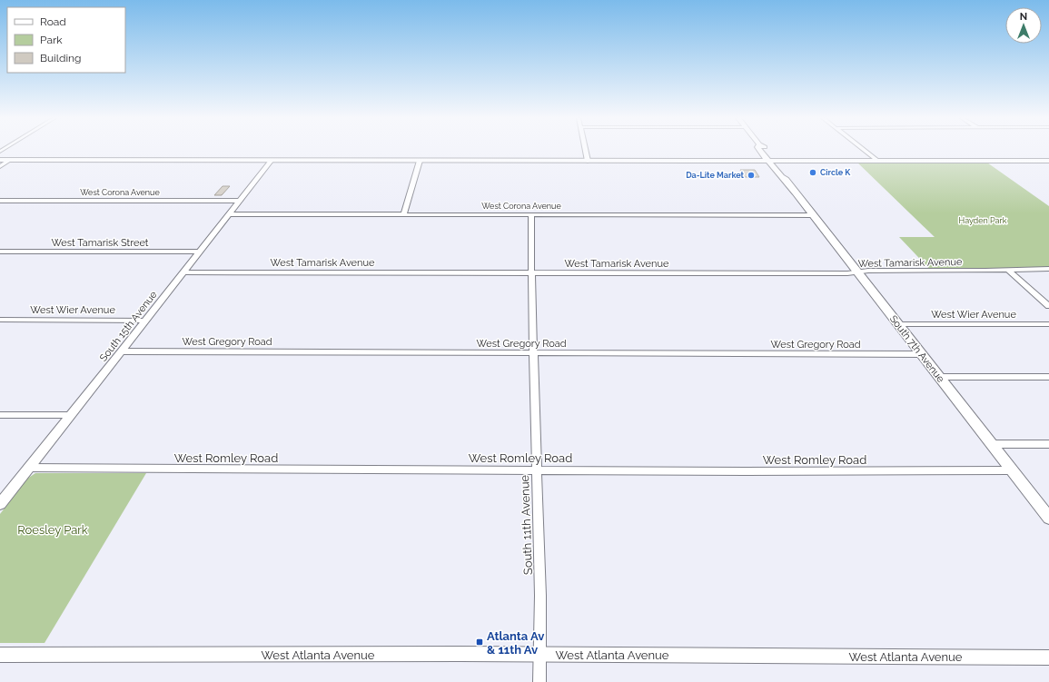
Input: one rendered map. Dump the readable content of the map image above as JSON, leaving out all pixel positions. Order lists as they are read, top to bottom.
{
  "streets": {
    "main road": ["South 7th Avenue"],
    "street": [
      "West Corona Avenue",
      "West Tamarisk Street",
      "West Tamarisk Avenue",
      "West Wier Avenue",
      "South 15th Avenue",
      "West Gregory Road",
      "West Romley Road",
      "South 11th Avenue",
      "West Atlanta Avenue"
    ]
  },
  "crossings": [
    ["West Corona Avenue", "South 15th Avenue"],
    ["West Corona Avenue", "South 7th Avenue"],
    ["West Corona Avenue", "South 11th Avenue"],
    ["West Tamarisk Street", "South 15th Avenue"],
    ["West Tamarisk Avenue", "South 15th Avenue"],
    ["West Tamarisk Avenue", "South 7th Avenue"],
    ["West Tamarisk Avenue", "South 11th Avenue"],
    ["West Wier Avenue", "South 15th Avenue"],
    ["West Wier Avenue", "South 7th Avenue"],
    ["South 15th Avenue", "West Gregory Road"],
    ["South 15th Avenue", "West Romley Road"],
    ["West Gregory Road", "South 7th Avenue"],
    ["West Gregory Road", "South 11th Avenue"],
    ["South 7th Avenue", "West Romley Road"],
    ["West Romley Road", "South 11th Avenue"],
    ["South 11th Avenue", "West Atlanta Avenue"]
  ],
  "parks": ["Hayden Park", "Roesley Park"],
  "places": {
    "other": ["Circle K", "Da-Lite Market"],
    "transit": ["Atlanta Av & 11th Av"]
  },
  "legend": ["Road", "Park", "Building"],
  "north": "top"
}
